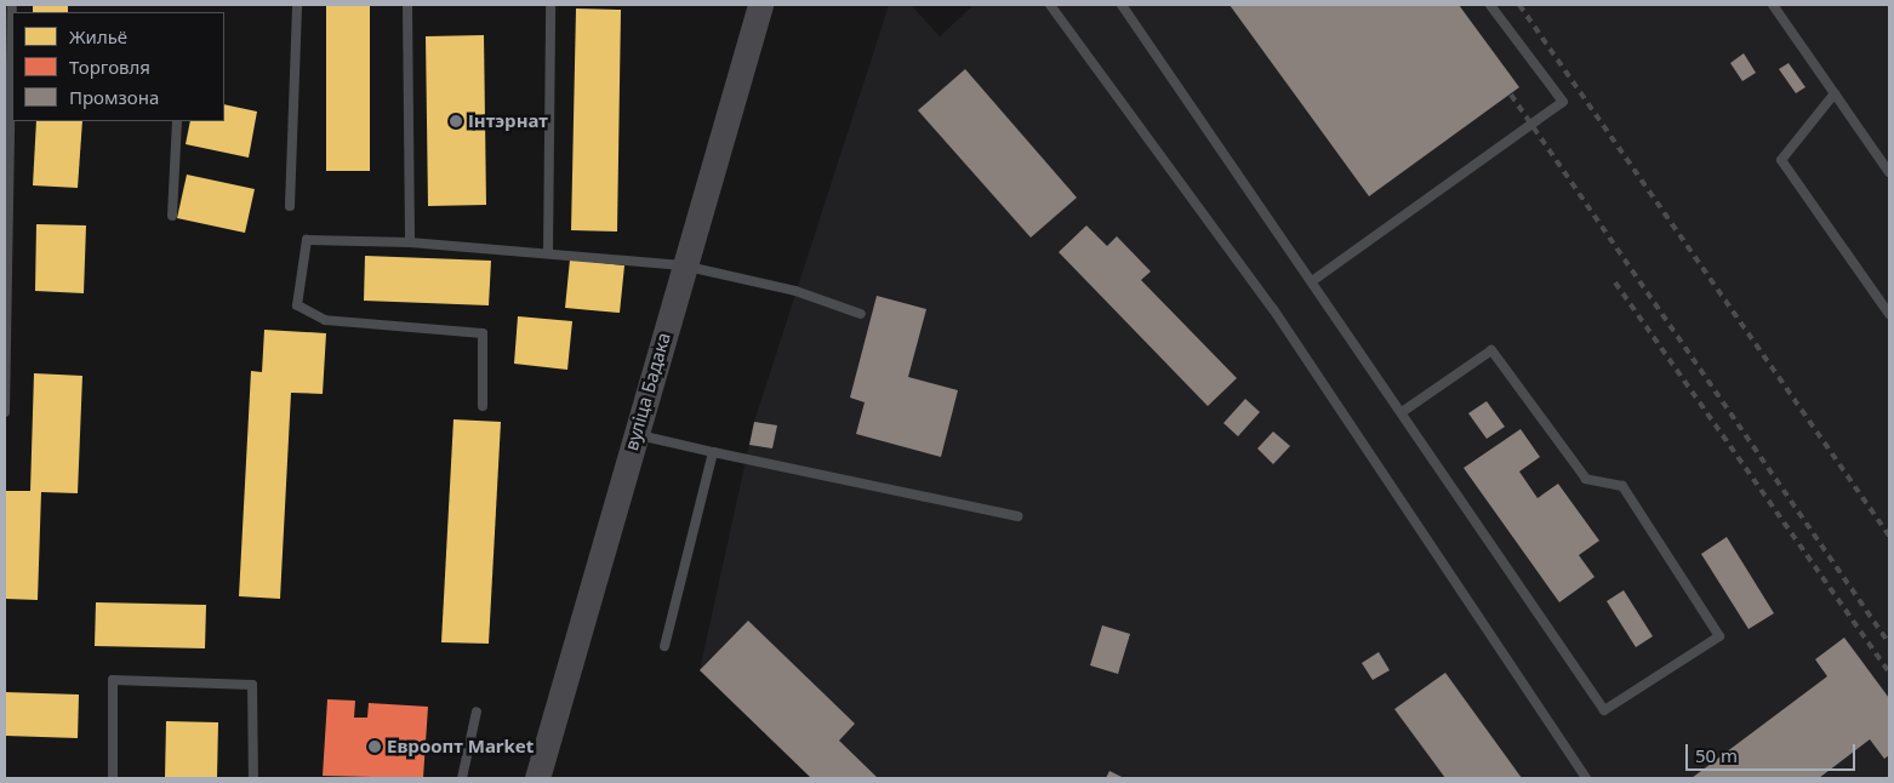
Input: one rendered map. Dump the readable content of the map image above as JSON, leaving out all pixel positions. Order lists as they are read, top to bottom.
{
  "streets": {
    "main road": ["вуліца Бадака"]
  },
  "places": ["Інтэрнат", "Евроопт Market"],
  "legend": ["Жильё", "Торговля", "Промзона"],
  "scale_bar": "50 m"
}
